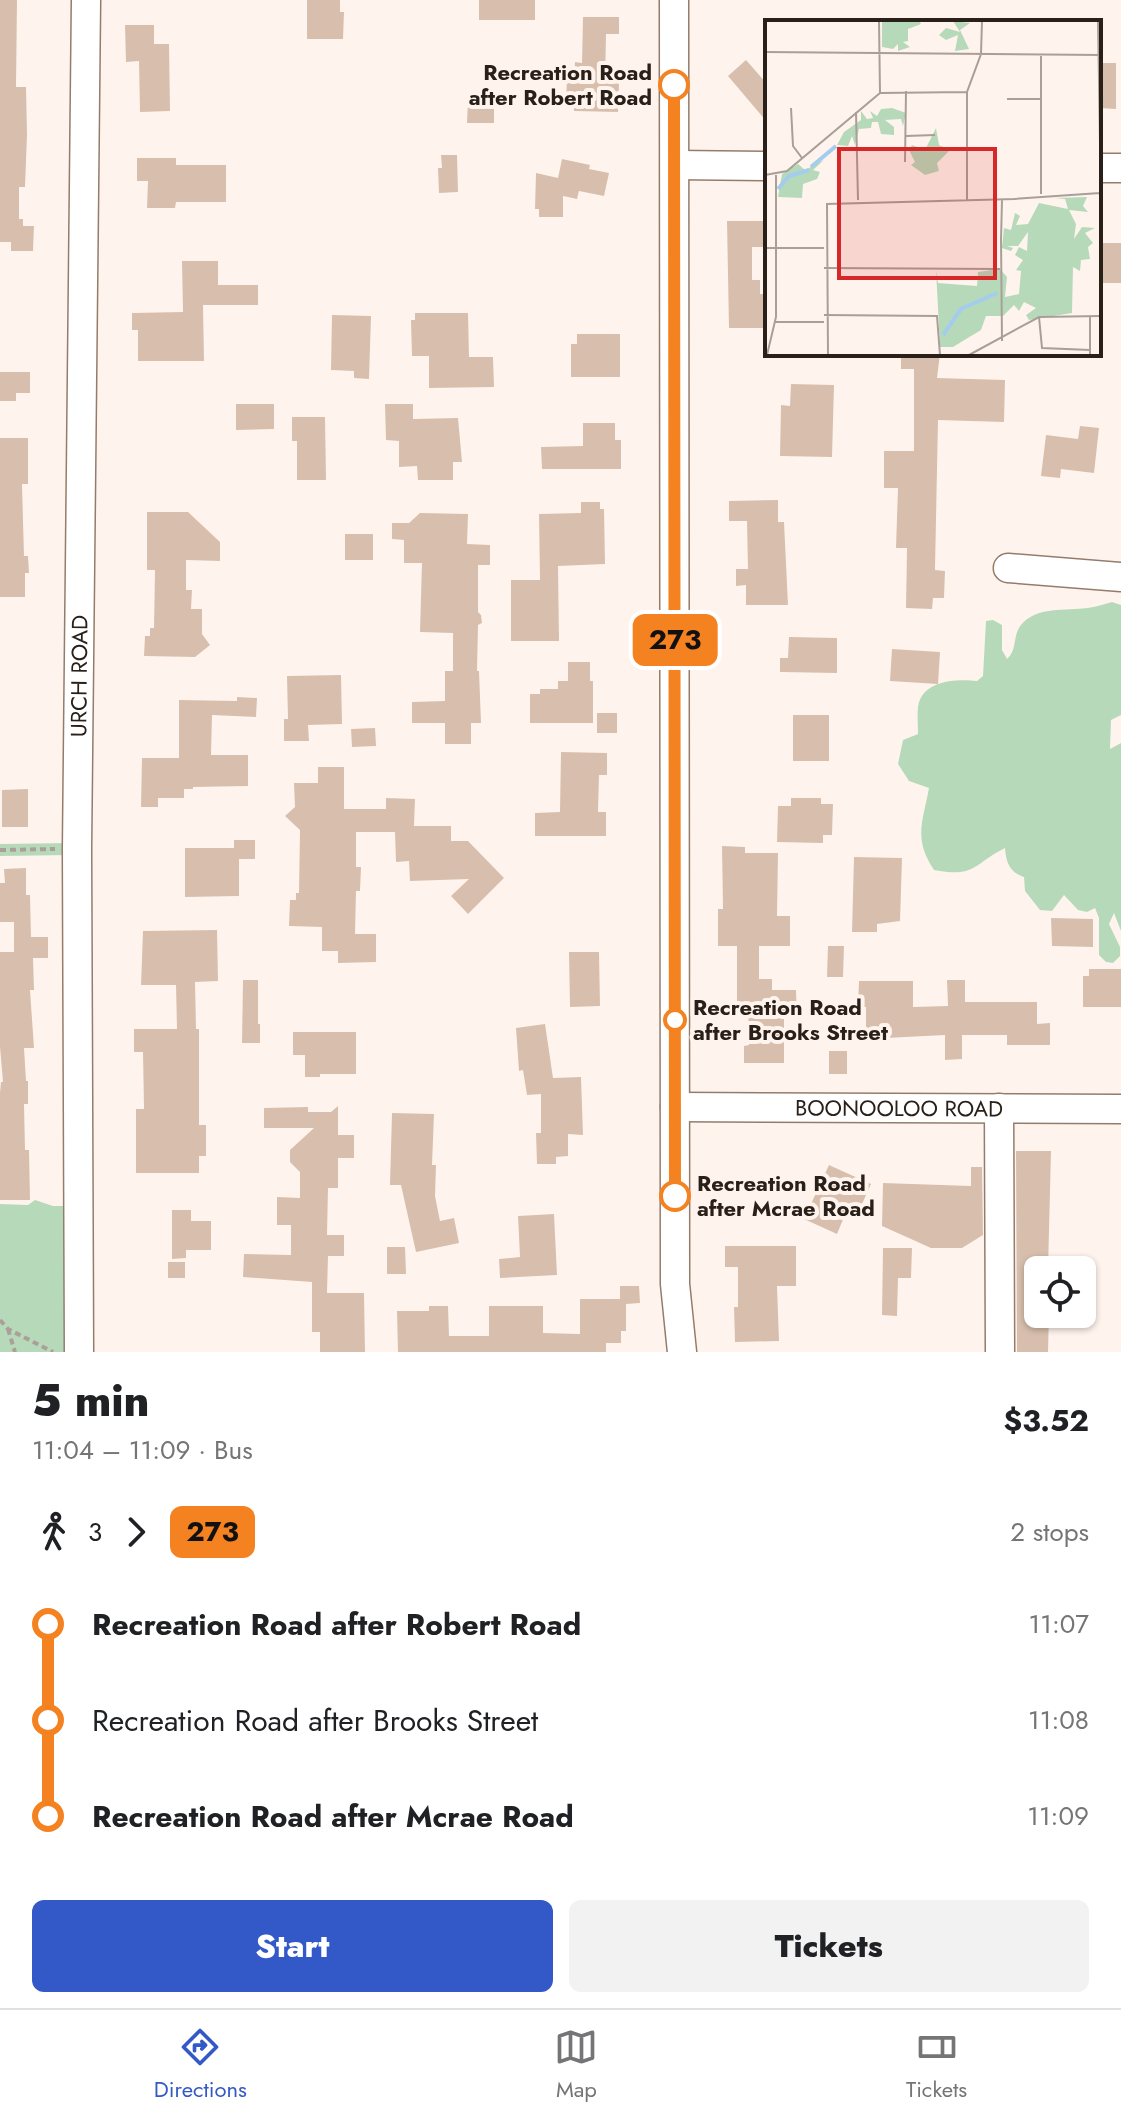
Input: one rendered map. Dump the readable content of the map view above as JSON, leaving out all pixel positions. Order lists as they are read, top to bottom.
{
  "streets": {
    "street": ["URCH ROAD", "BOONOOLOO ROAD"]
  },
  "places": ["Recreation Road after Robert Road", "Recreation Road after Brooks Street", "Recreation Road after Mcrae Road"],
  "lines": ["bus line 273"],
  "page": {
    "on_map": "273",
    "heading": ["5 min", "11:04 – 11:09 · Bus", "$3.52"],
    "legs": ["3", "273", "2 stops"],
    "list": [
      {
        "name": "Recreation Road after Robert Road",
        "value": "11:07"
      },
      {
        "name": "Recreation Road after Brooks Street",
        "value": "11:08"
      },
      {
        "name": "Recreation Road after Mcrae Road",
        "value": "11:09"
      }
    ],
    "buttons": ["Start", "Tickets"],
    "tabs": ["Directions", "Map", "Tickets"]
  }
}
